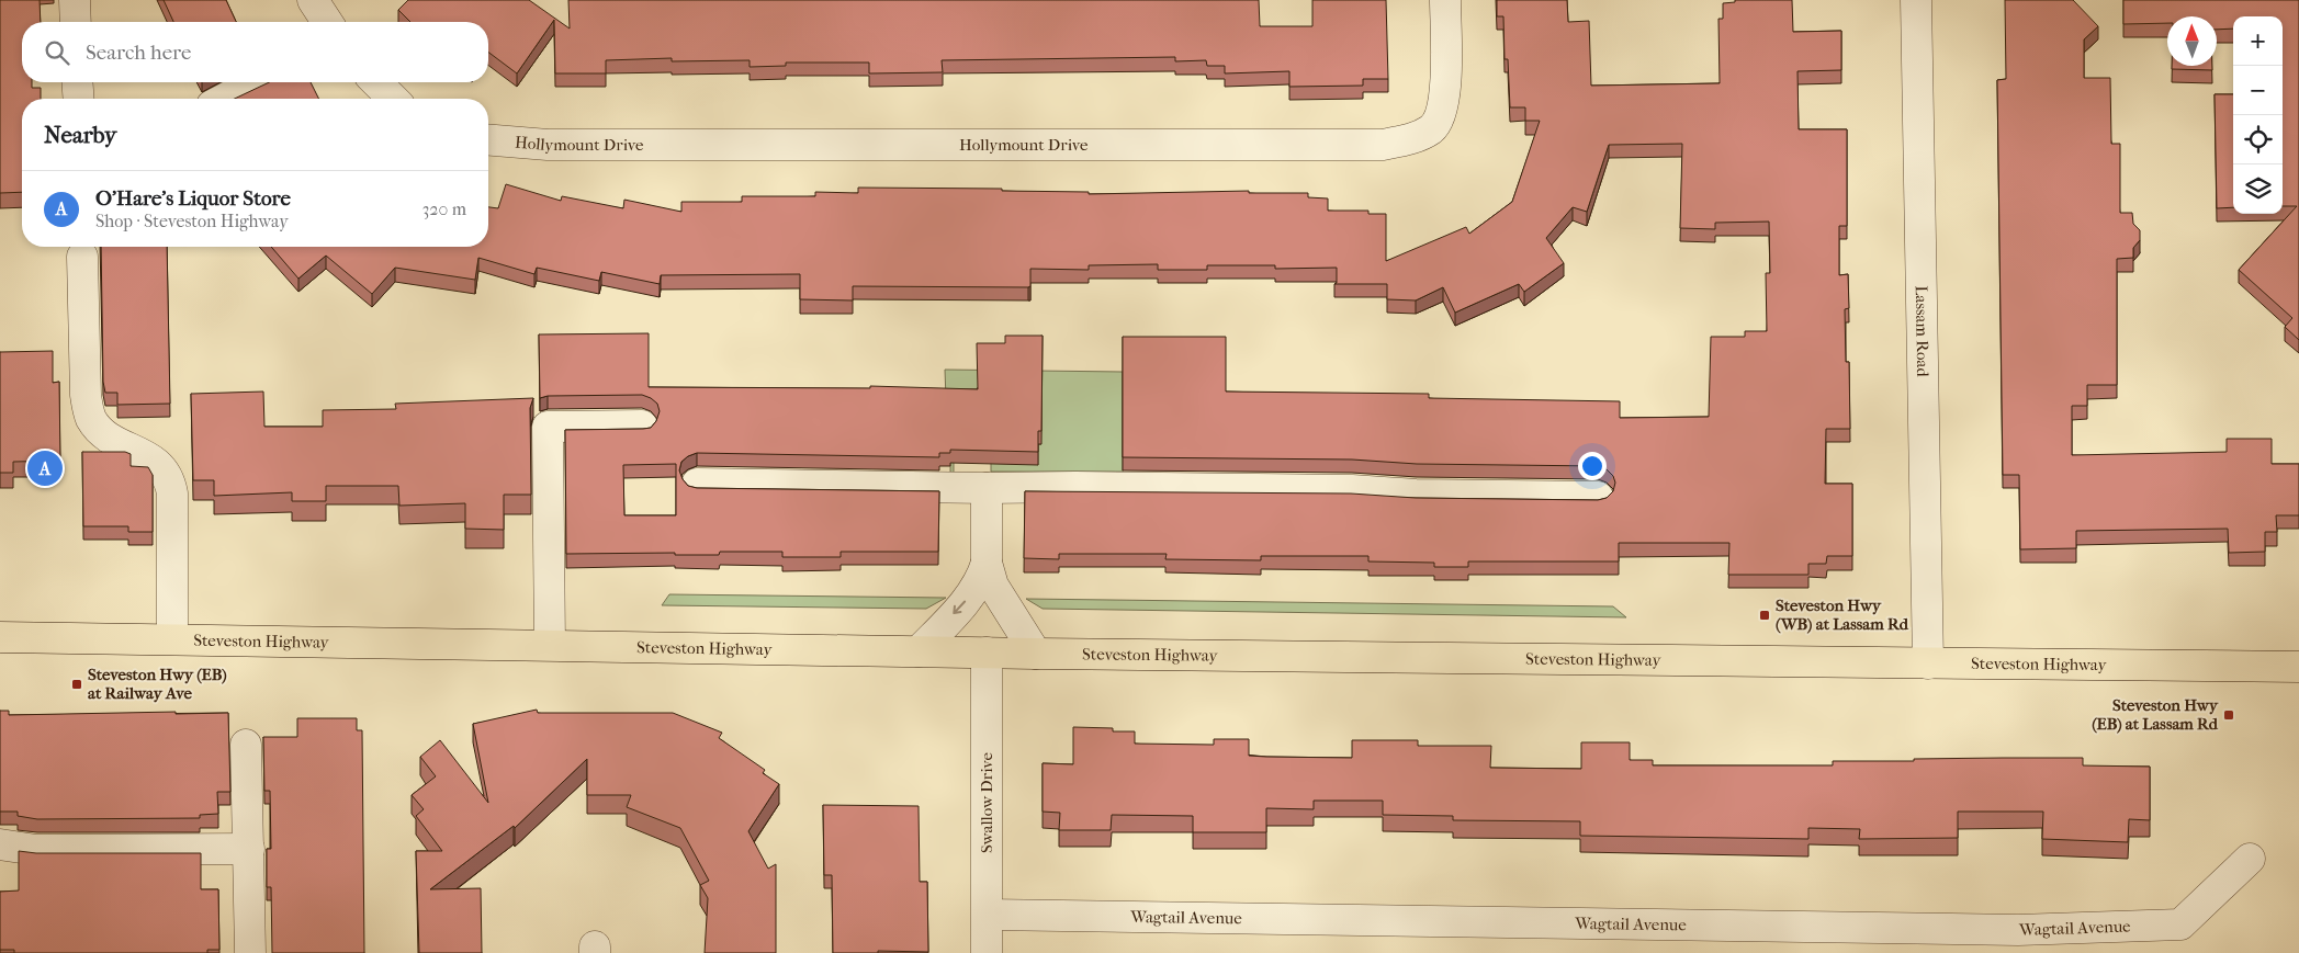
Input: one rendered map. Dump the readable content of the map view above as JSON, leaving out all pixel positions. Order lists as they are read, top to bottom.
{
  "streets": {
    "main road": ["Steveston Highway"],
    "street": [
      "Hollymount Drive",
      "Lassam Road",
      "Swallow Drive",
      "Wagtail Avenue"
    ]
  },
  "crossings": [
    ["Lassam Road", "Steveston Highway"],
    ["Steveston Highway", "Swallow Drive"],
    ["Swallow Drive", "Wagtail Avenue"]
  ],
  "places": {
    "transit": ["Steveston Hwy (WB) at Lassam Rd", "Steveston Hwy (EB) at Railway Ave", "Steveston Hwy (EB) at Lassam Rd"]
  },
  "north": "top",
  "page": {
    "map_buttons": ["+", "−"],
    "search": "Search here",
    "heading": "Nearby",
    "list": [
      {
        "mark": "A",
        "name": "O'Hare's Liquor Store",
        "note": "Shop · Steveston Highway",
        "value": "320 m"
      }
    ],
    "pins": "A"
  }
}
